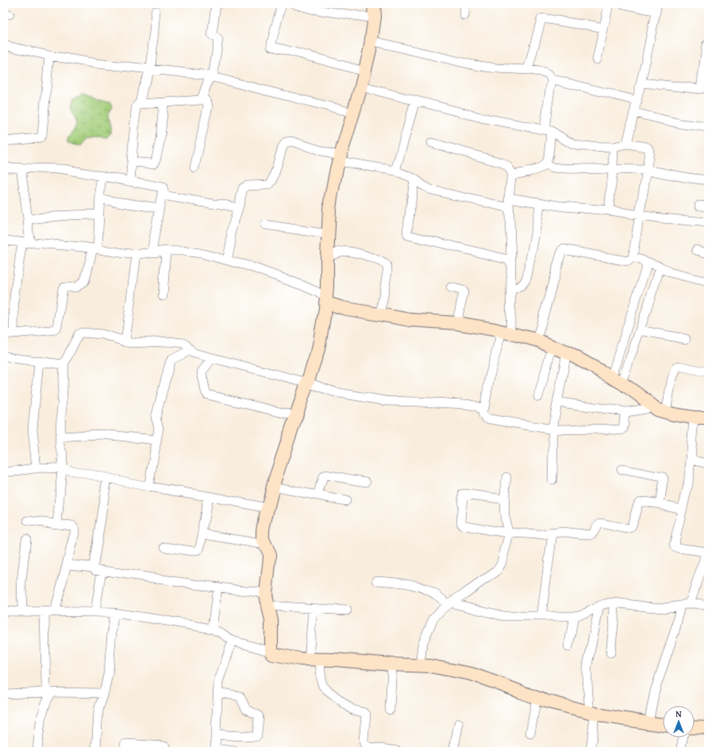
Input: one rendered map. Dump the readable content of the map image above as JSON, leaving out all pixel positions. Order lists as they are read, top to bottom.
{
  "north": "top"
}
